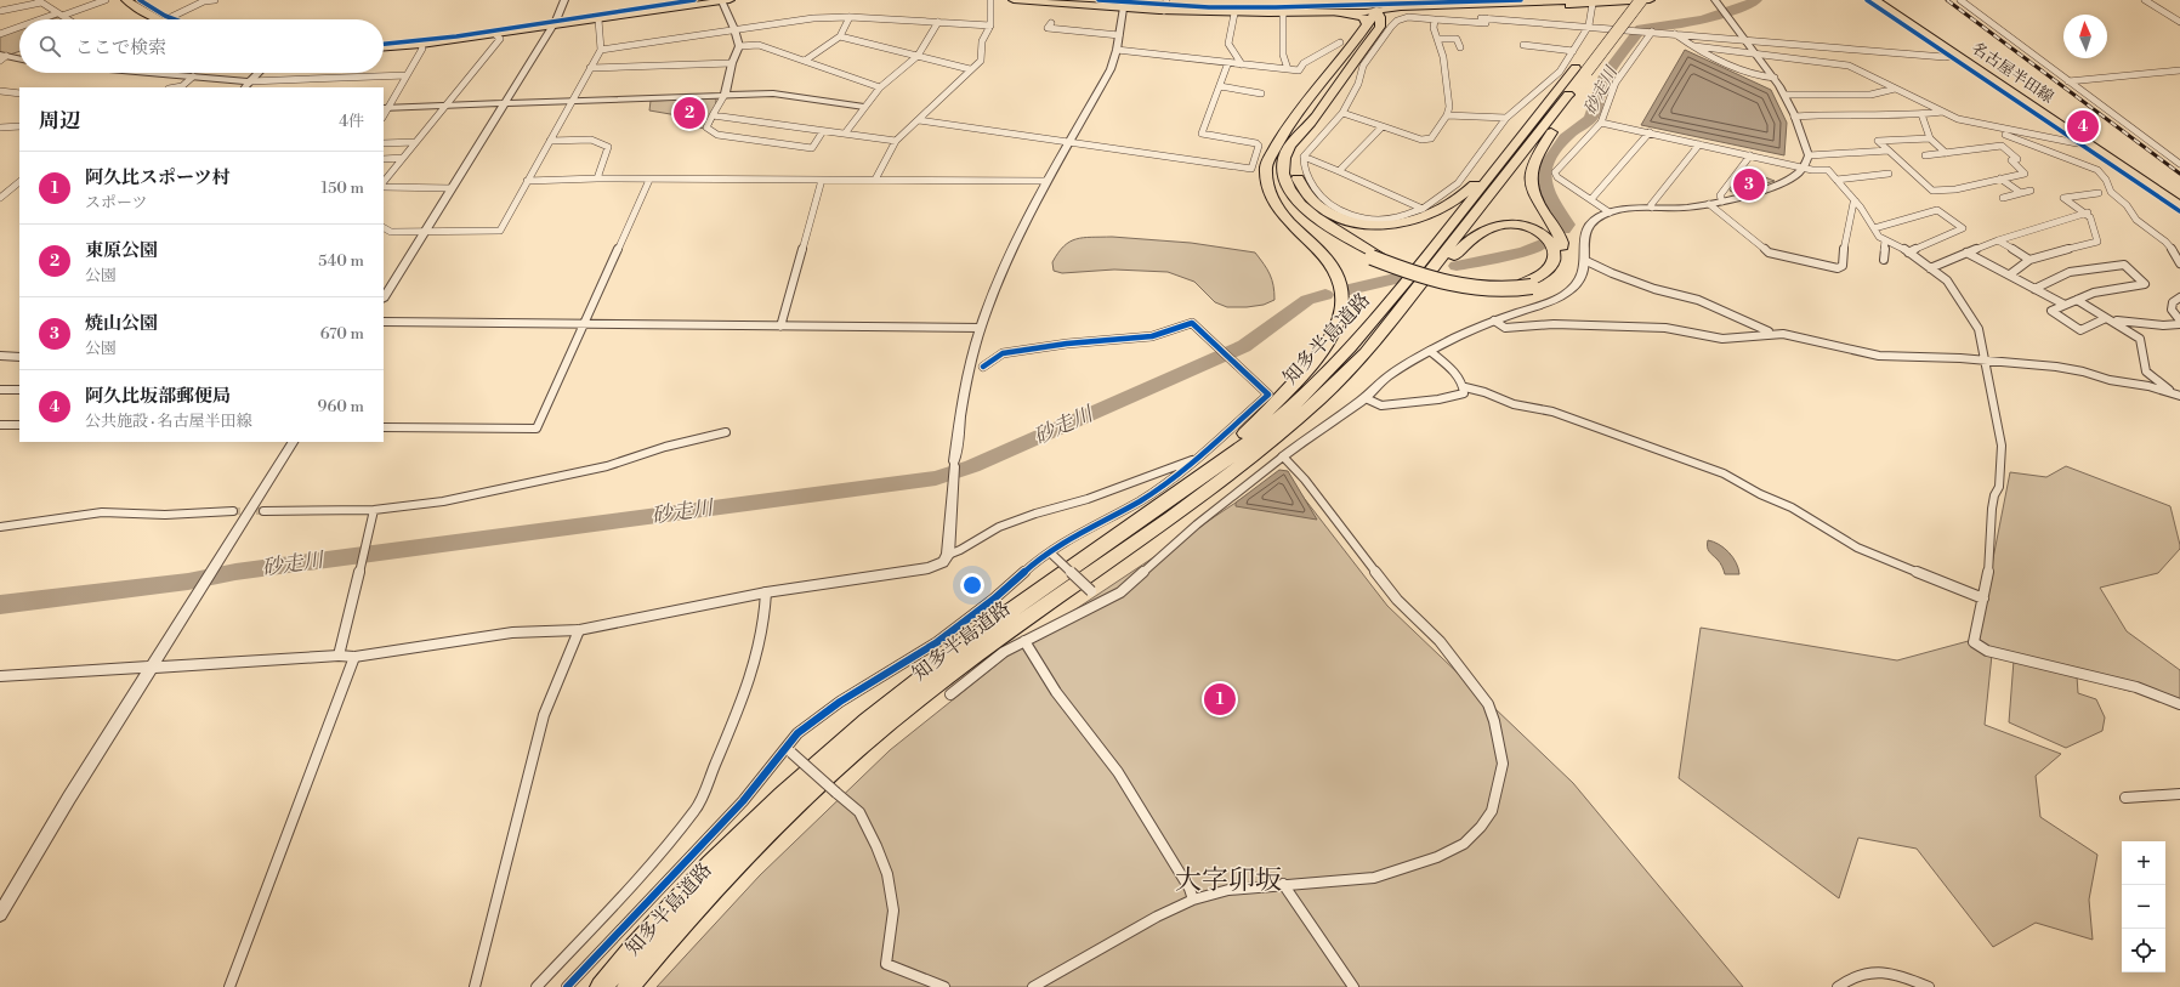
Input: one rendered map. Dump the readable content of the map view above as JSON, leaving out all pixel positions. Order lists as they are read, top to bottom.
{
  "streets": {
    "highway": ["知多半島道路"],
    "main road": ["名古屋半田線"]
  },
  "districts": ["大字卯坂"],
  "water": ["砂走川"],
  "north": "top",
  "page": {
    "search": "ここで検索",
    "heading": ["周辺", "4件"],
    "pins": [
      "2",
      "4",
      "3",
      "1"
    ],
    "list": [
      {
        "mark": "1",
        "name": "阿久比スポーツ村",
        "note": "スポーツ",
        "value": "150 m"
      },
      {
        "mark": "2",
        "name": "東原公園",
        "note": "公園",
        "value": "540 m"
      },
      {
        "mark": "3",
        "name": "焼山公園",
        "note": "公園",
        "value": "670 m"
      },
      {
        "mark": "4",
        "name": "阿久比坂部郵便局",
        "note": "公共施設 · 名古屋半田線",
        "value": "960 m"
      }
    ],
    "map_buttons": ["+", "−"]
  }
}
